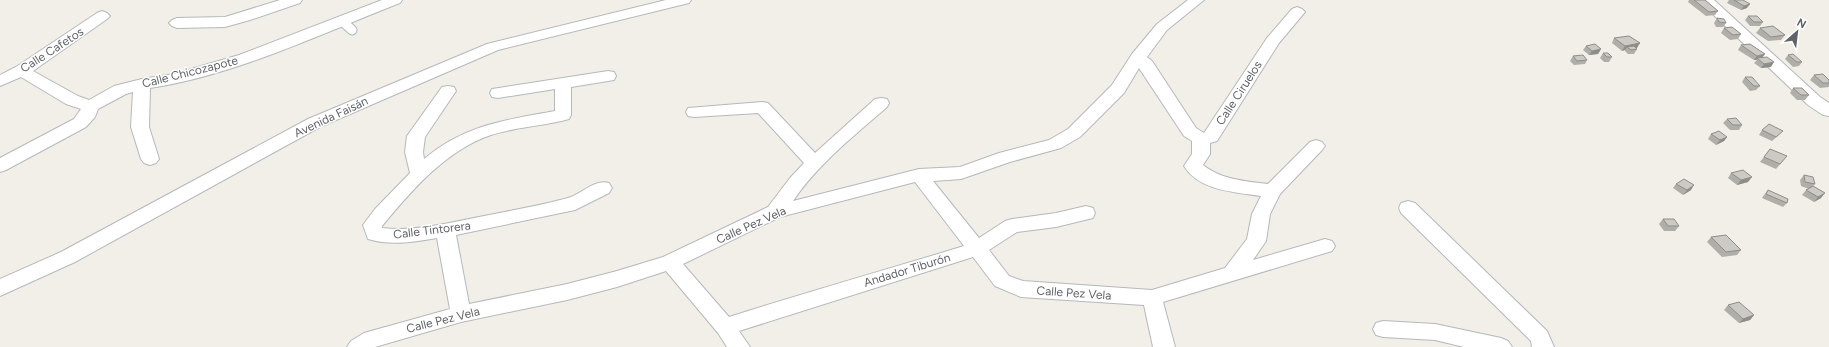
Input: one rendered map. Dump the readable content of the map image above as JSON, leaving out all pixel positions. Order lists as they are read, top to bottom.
{
  "streets": {
    "street": [
      "Calle Cafetos",
      "Calle Chicozapote",
      "Calle Ciruelos",
      "Avenida Faisán",
      "Calle Pez Vela",
      "Calle Tintorera",
      "Andador Tiburón"
    ]
  },
  "crossings": [
    ["Calle Pez Vela", "Andador Tiburón"]
  ],
  "north": "top right"
}
